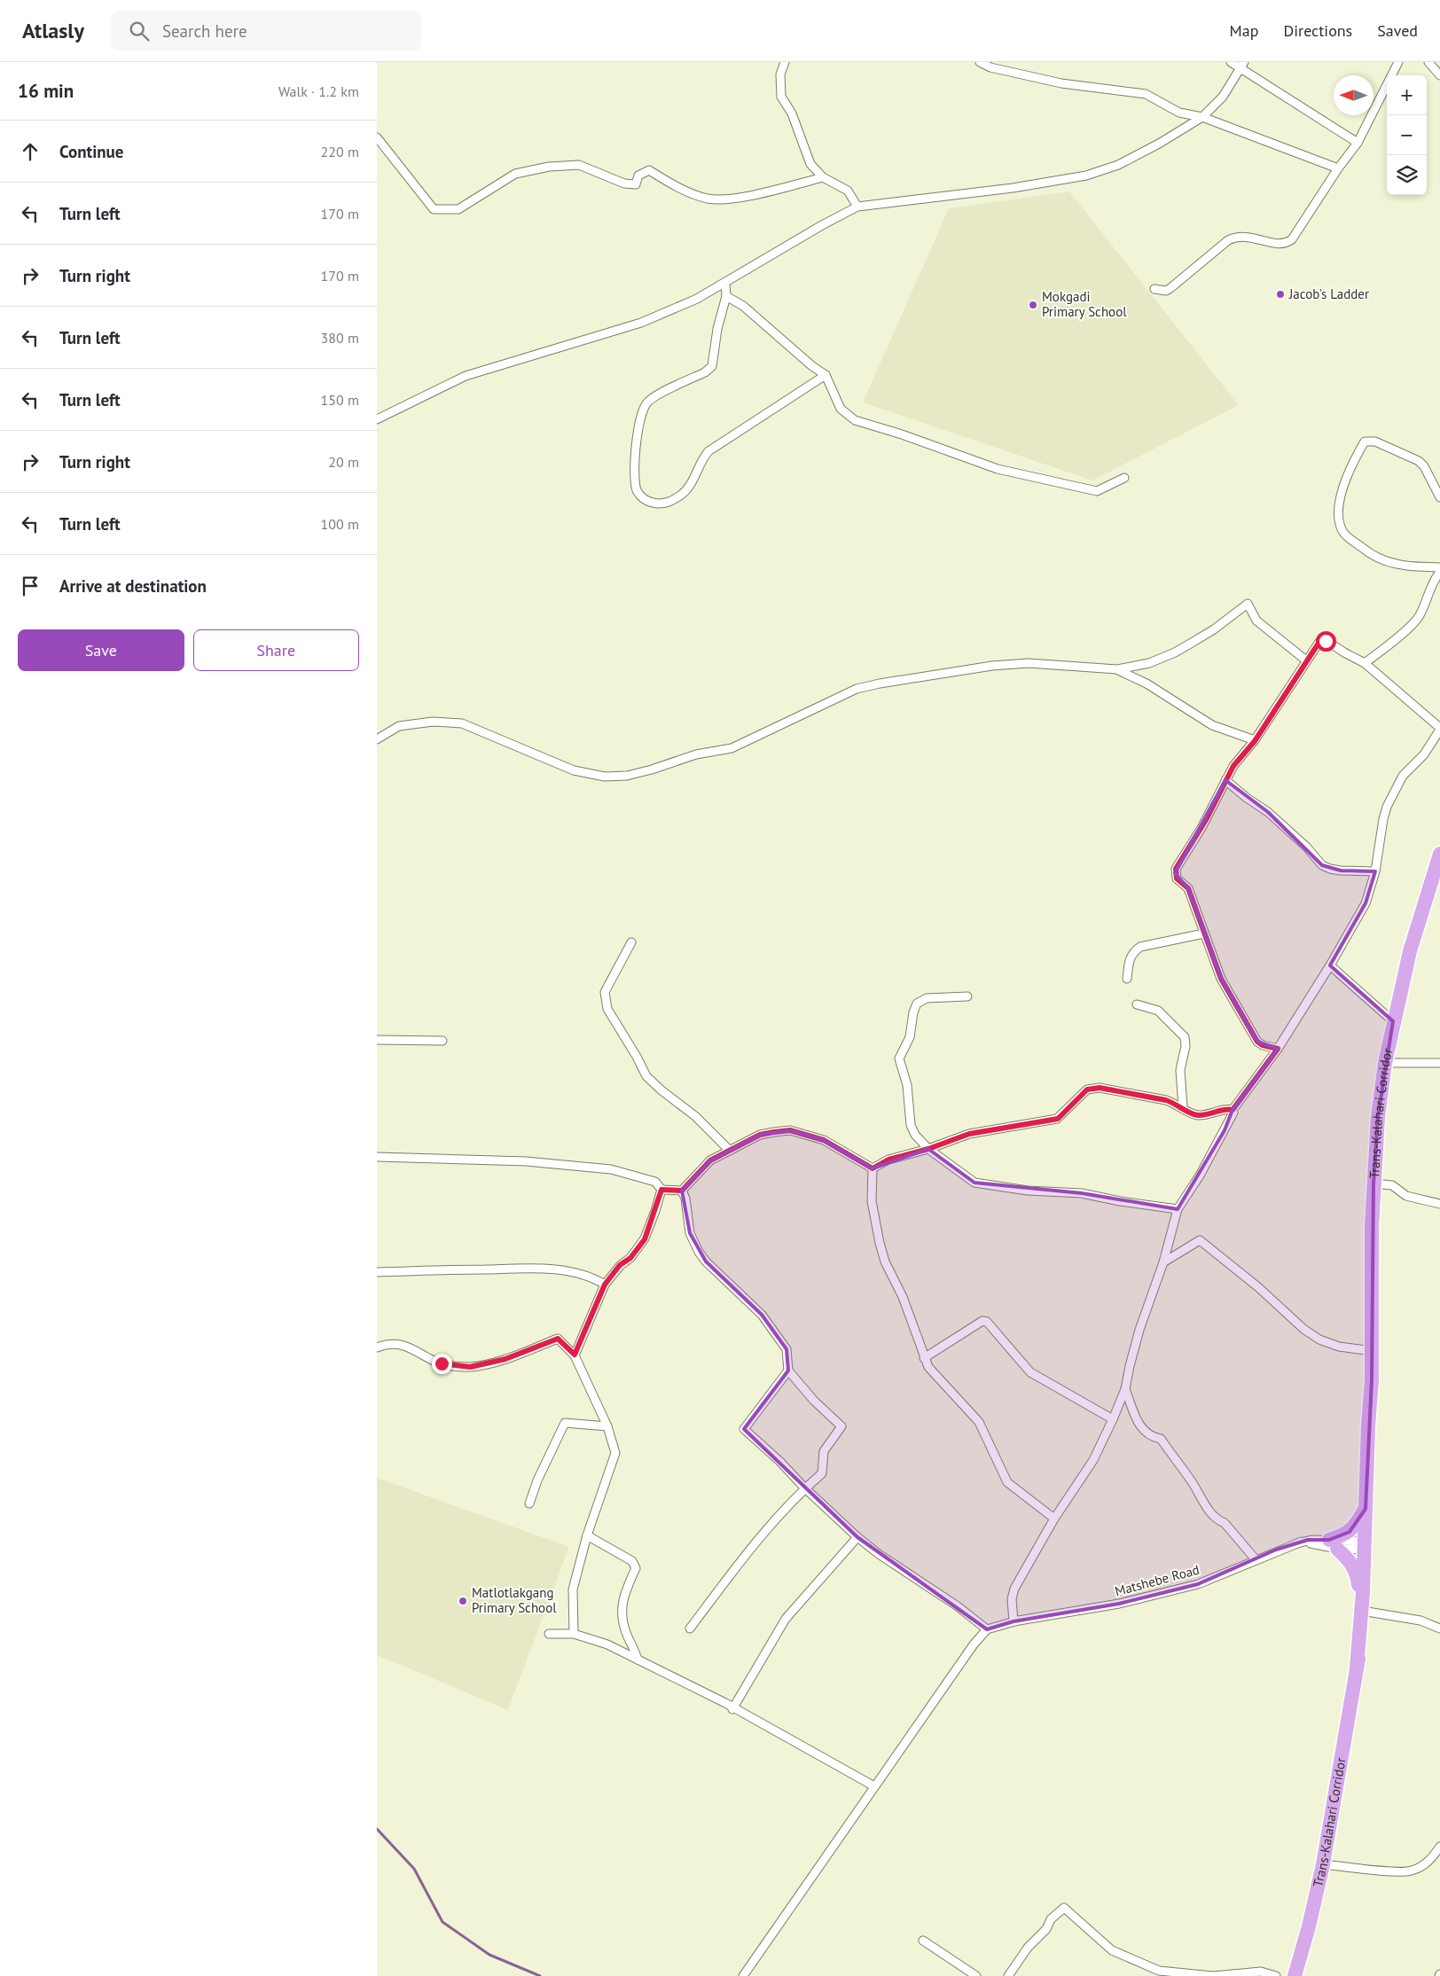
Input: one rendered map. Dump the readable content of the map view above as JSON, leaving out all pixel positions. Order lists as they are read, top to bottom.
{
  "streets": {
    "highway": ["Trans-Kalahari Corridor"],
    "street": ["Matshebe Road"]
  },
  "places": ["Jacob's Ladder", "Mokgadi Primary School", "Matlotlakgang Primary School"],
  "north": "left",
  "page": {
    "header": "Atlasly",
    "search": "Search here",
    "nav": ["Map", "Directions", "Saved"],
    "heading": ["16 min", "Walk · 1.2 km"],
    "map_buttons": ["+", "−"],
    "list": [
      ["Continue", "220 m"],
      ["Turn left", "170 m"],
      ["Turn right", "170 m"],
      ["Turn left", "380 m"],
      ["Turn left", "150 m"],
      ["Turn right", "20 m"],
      ["Turn left", "100 m"],
      "Arrive at destination"
    ],
    "buttons": ["Save", "Share"]
  }
}
